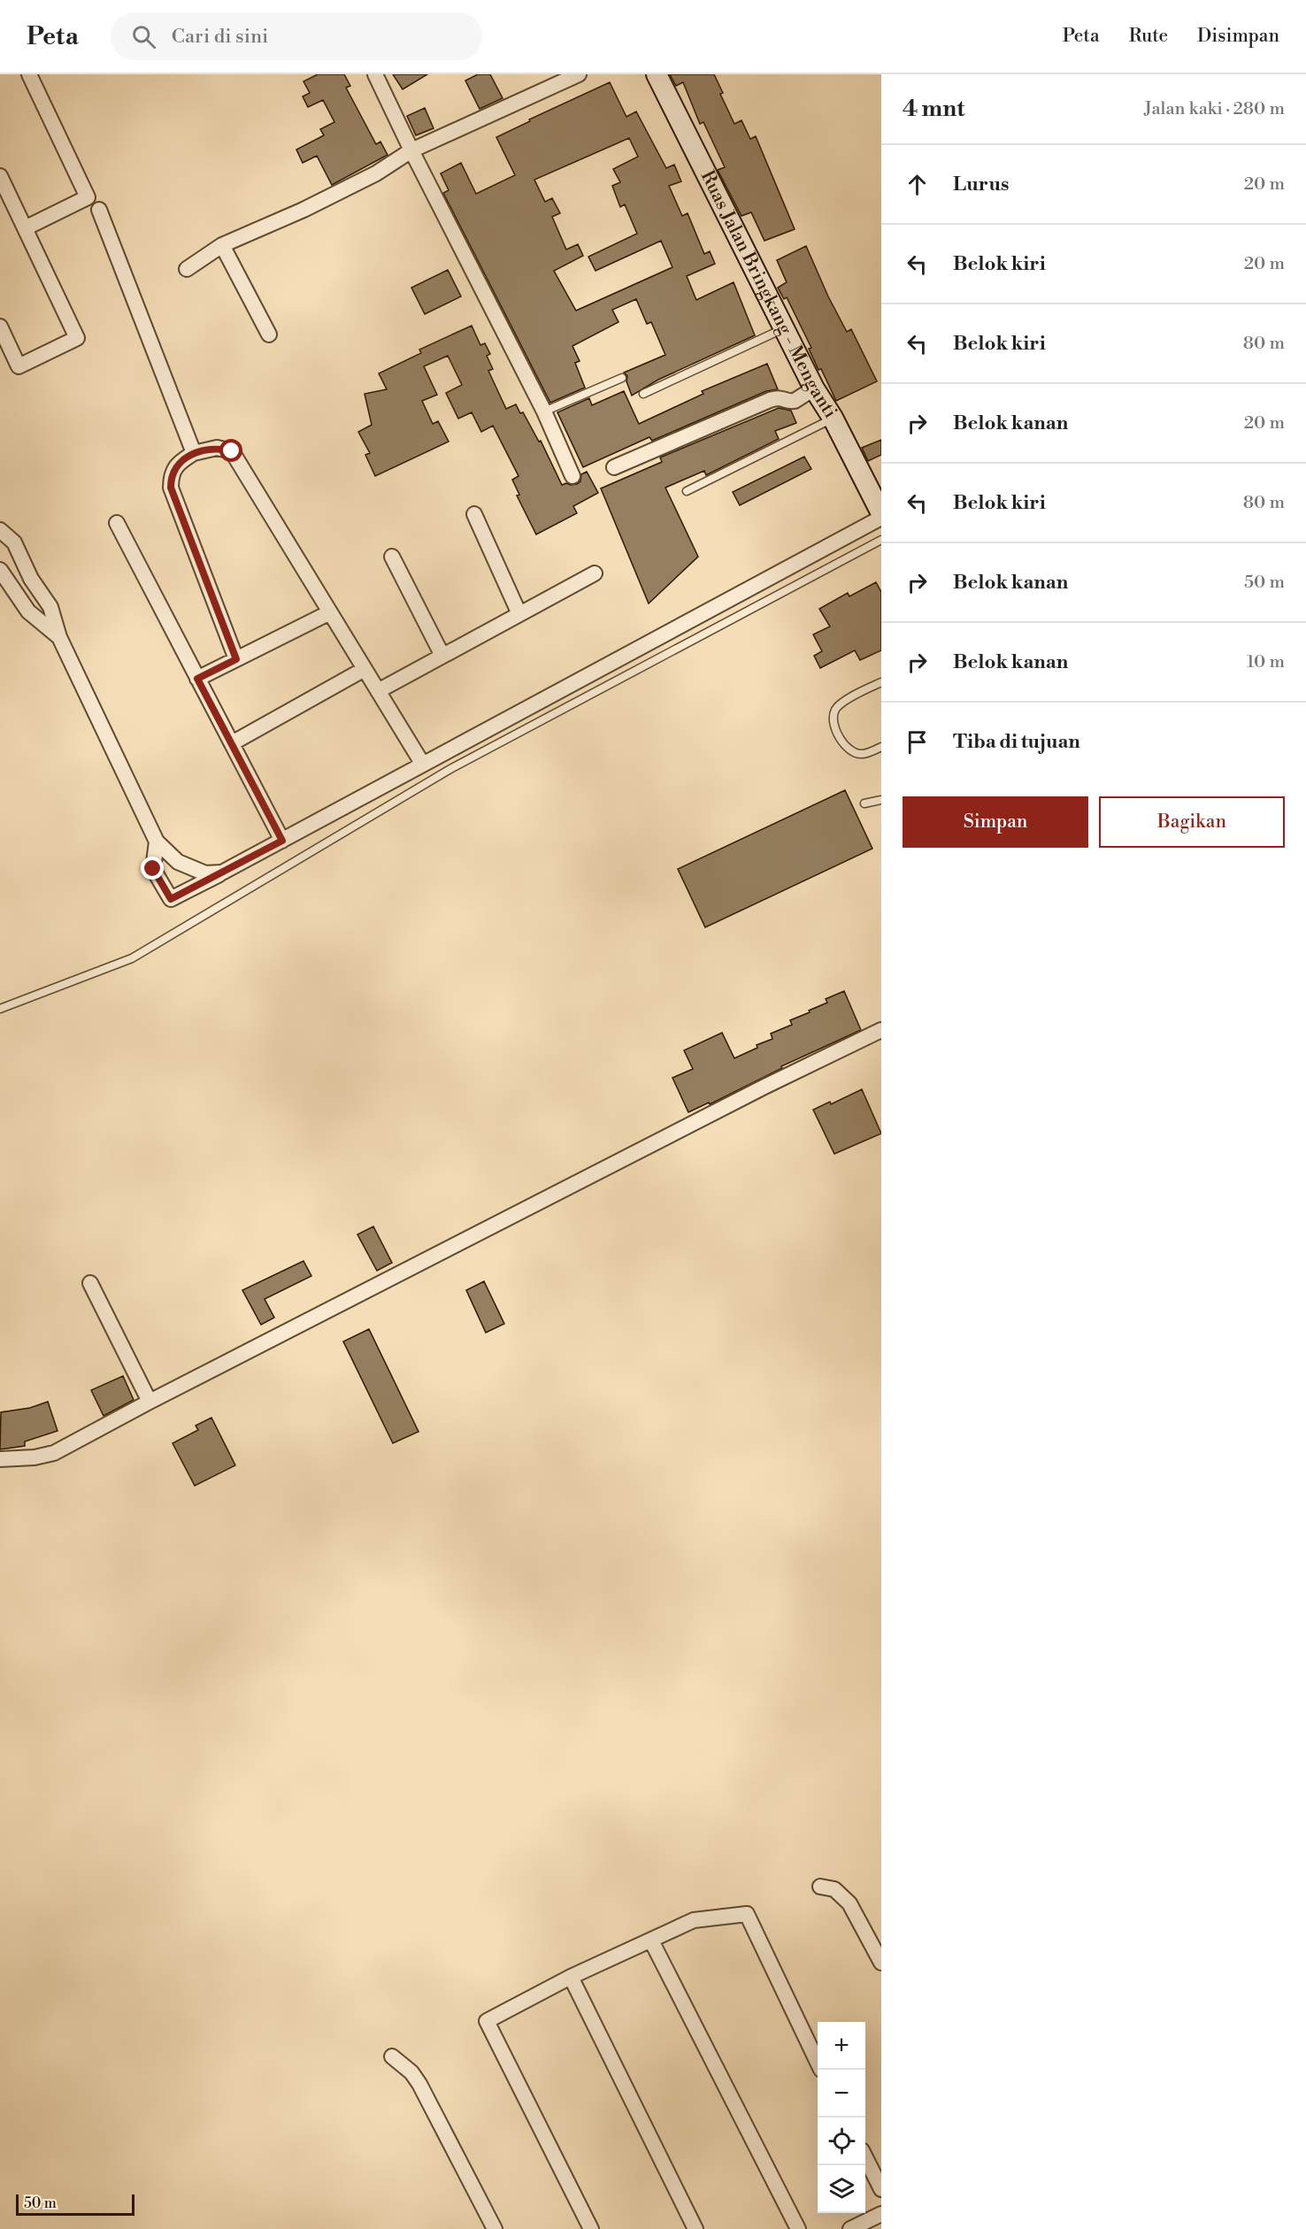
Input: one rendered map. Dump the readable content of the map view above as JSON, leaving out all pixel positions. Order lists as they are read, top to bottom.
{
  "streets": {
    "main road": ["Ruas Jalan Bringkang - Menganti"]
  },
  "scale_bar": "50 m",
  "page": {
    "header": "Peta",
    "search": "Cari di sini",
    "nav": ["Peta", "Rute", "Disimpan"],
    "heading": ["4 mnt", "Jalan kaki · 280 m"],
    "list": [
      ["Lurus", "20 m"],
      ["Belok kiri", "20 m"],
      ["Belok kiri", "80 m"],
      ["Belok kanan", "20 m"],
      ["Belok kiri", "80 m"],
      ["Belok kanan", "50 m"],
      ["Belok kanan", "10 m"],
      "Tiba di tujuan"
    ],
    "buttons": ["Simpan", "Bagikan"],
    "map_buttons": ["+", "−"],
    "scale": "50 m"
  }
}
